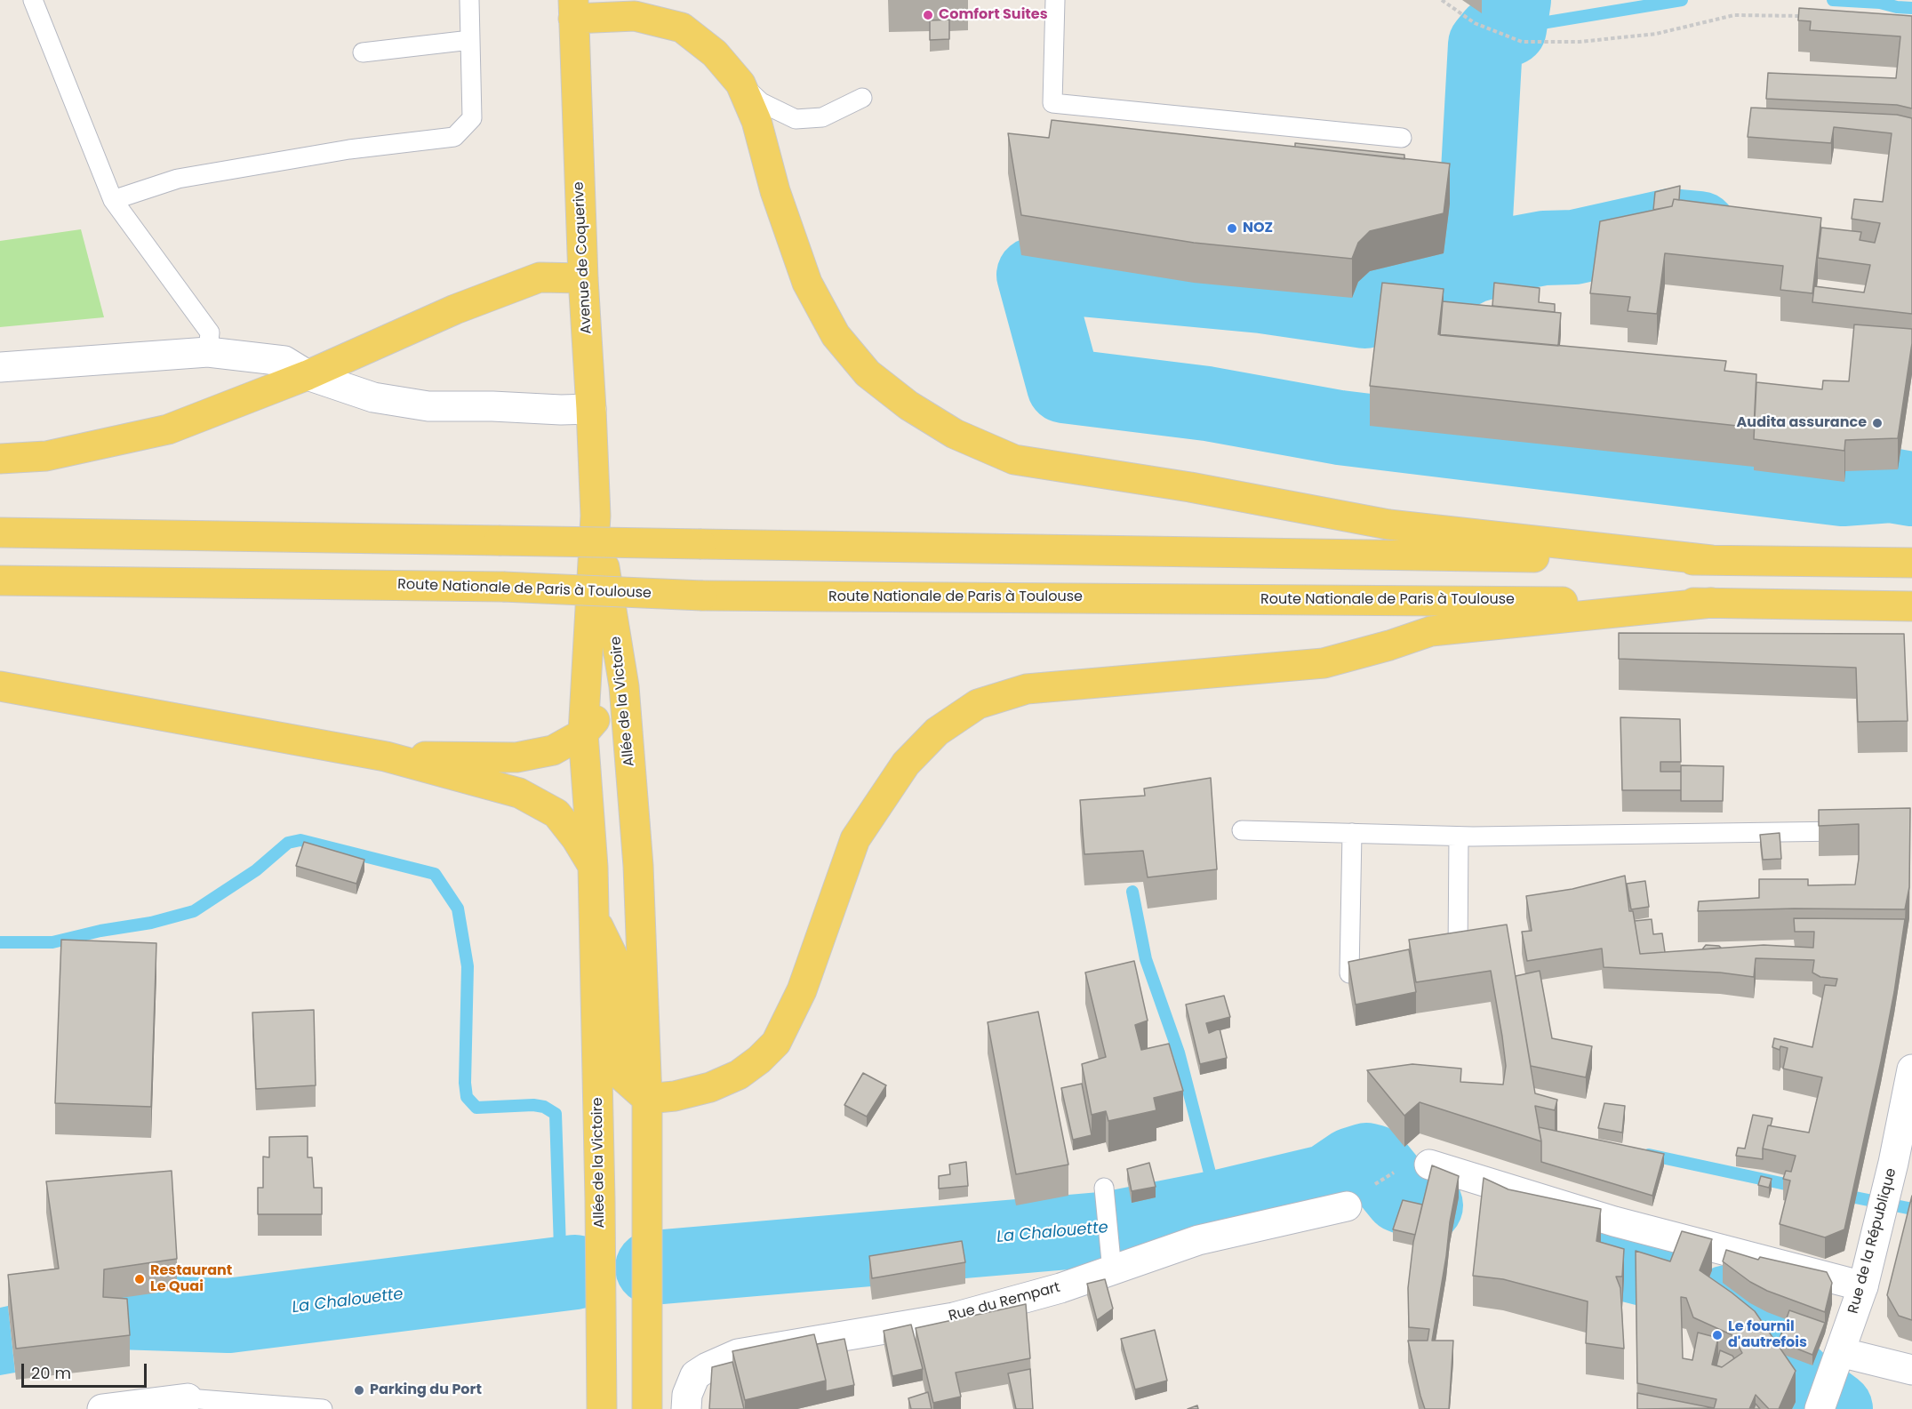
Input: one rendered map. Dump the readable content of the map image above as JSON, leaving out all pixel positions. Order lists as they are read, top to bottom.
{
  "streets": {
    "main road": ["Avenue de Coquerive", "Route Nationale de Paris à Toulouse", "Allée de la Victoire"],
    "street": ["Rue de la République", "Rue du Rempart"]
  },
  "crossings": [
    ["Avenue de Coquerive", "Allée de la Victoire"]
  ],
  "water": ["La Chalouette"],
  "places": [
    "Comfort Suites",
    "NOZ",
    "Audita assurance",
    "Restaurant Le Quai",
    "Le fournil d'autrefois",
    "Parking du Port"
  ],
  "scale_bar": "20 m"
}
